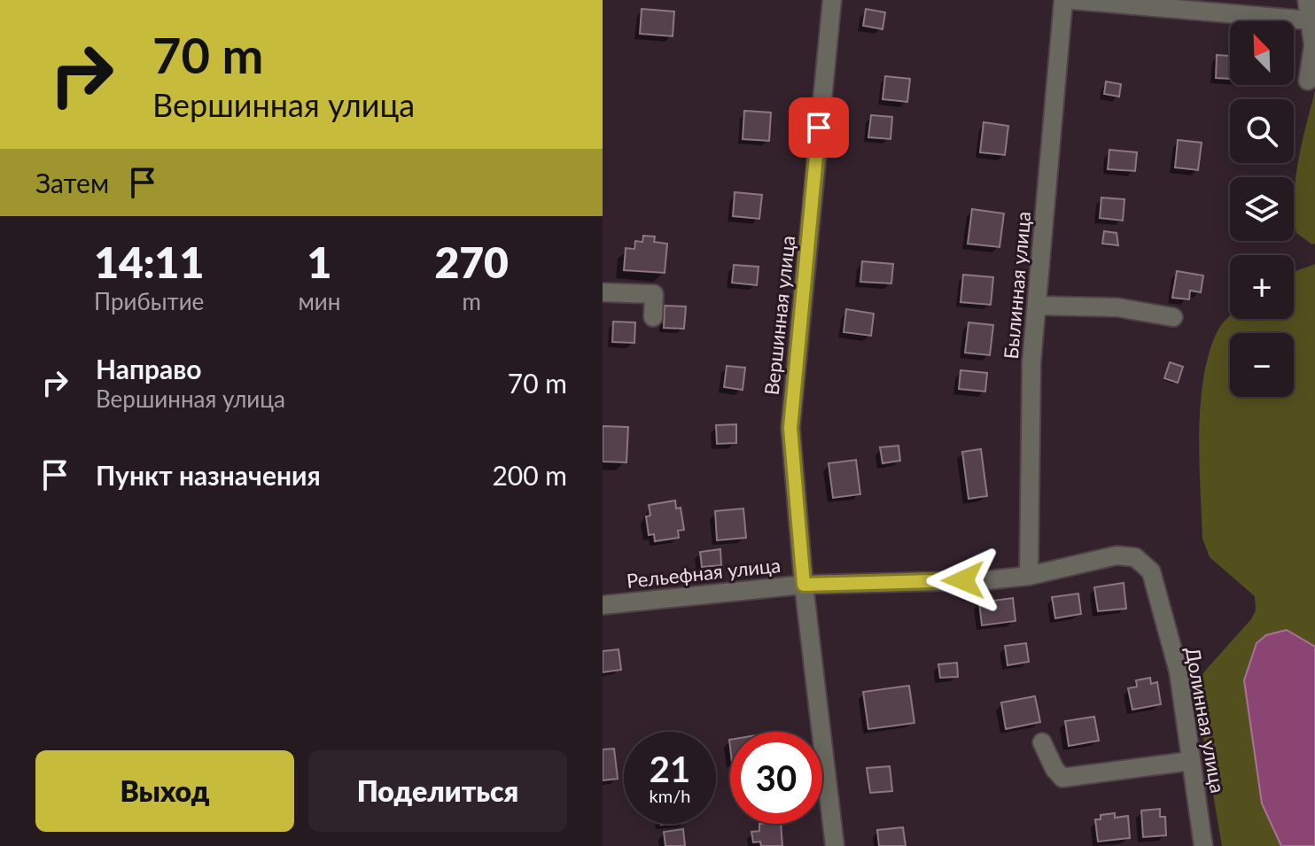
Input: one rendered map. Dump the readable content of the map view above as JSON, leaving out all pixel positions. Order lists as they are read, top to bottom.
{
  "streets": {
    "street": [
      "Былинная улица",
      "Вершинная улица",
      "Рельефная улица",
      "Долинная улица"
    ]
  },
  "crossings": [
    ["Былинная улица", "Рельефная улица"],
    ["Вершинная улица", "Рельефная улица"],
    ["Рельефная улица", "Долинная улица"]
  ],
  "north": "top left",
  "page": {
    "turn": ["70 m", "Вершинная улица"],
    "map_buttons": ["+", "−"],
    "then": "Затем",
    "eta": [
      "14:11",
      "Прибытие",
      "1",
      "мин",
      "270",
      "m"
    ],
    "list": [
      {
        "name": "Направо",
        "note": "Вершинная улица",
        "value": "70 m"
      },
      {
        "name": "Пункт назначения",
        "value": "200 m"
      }
    ],
    "speed": "21 km/h",
    "limit": "30",
    "buttons": ["Выход", "Поделиться"]
  }
}
